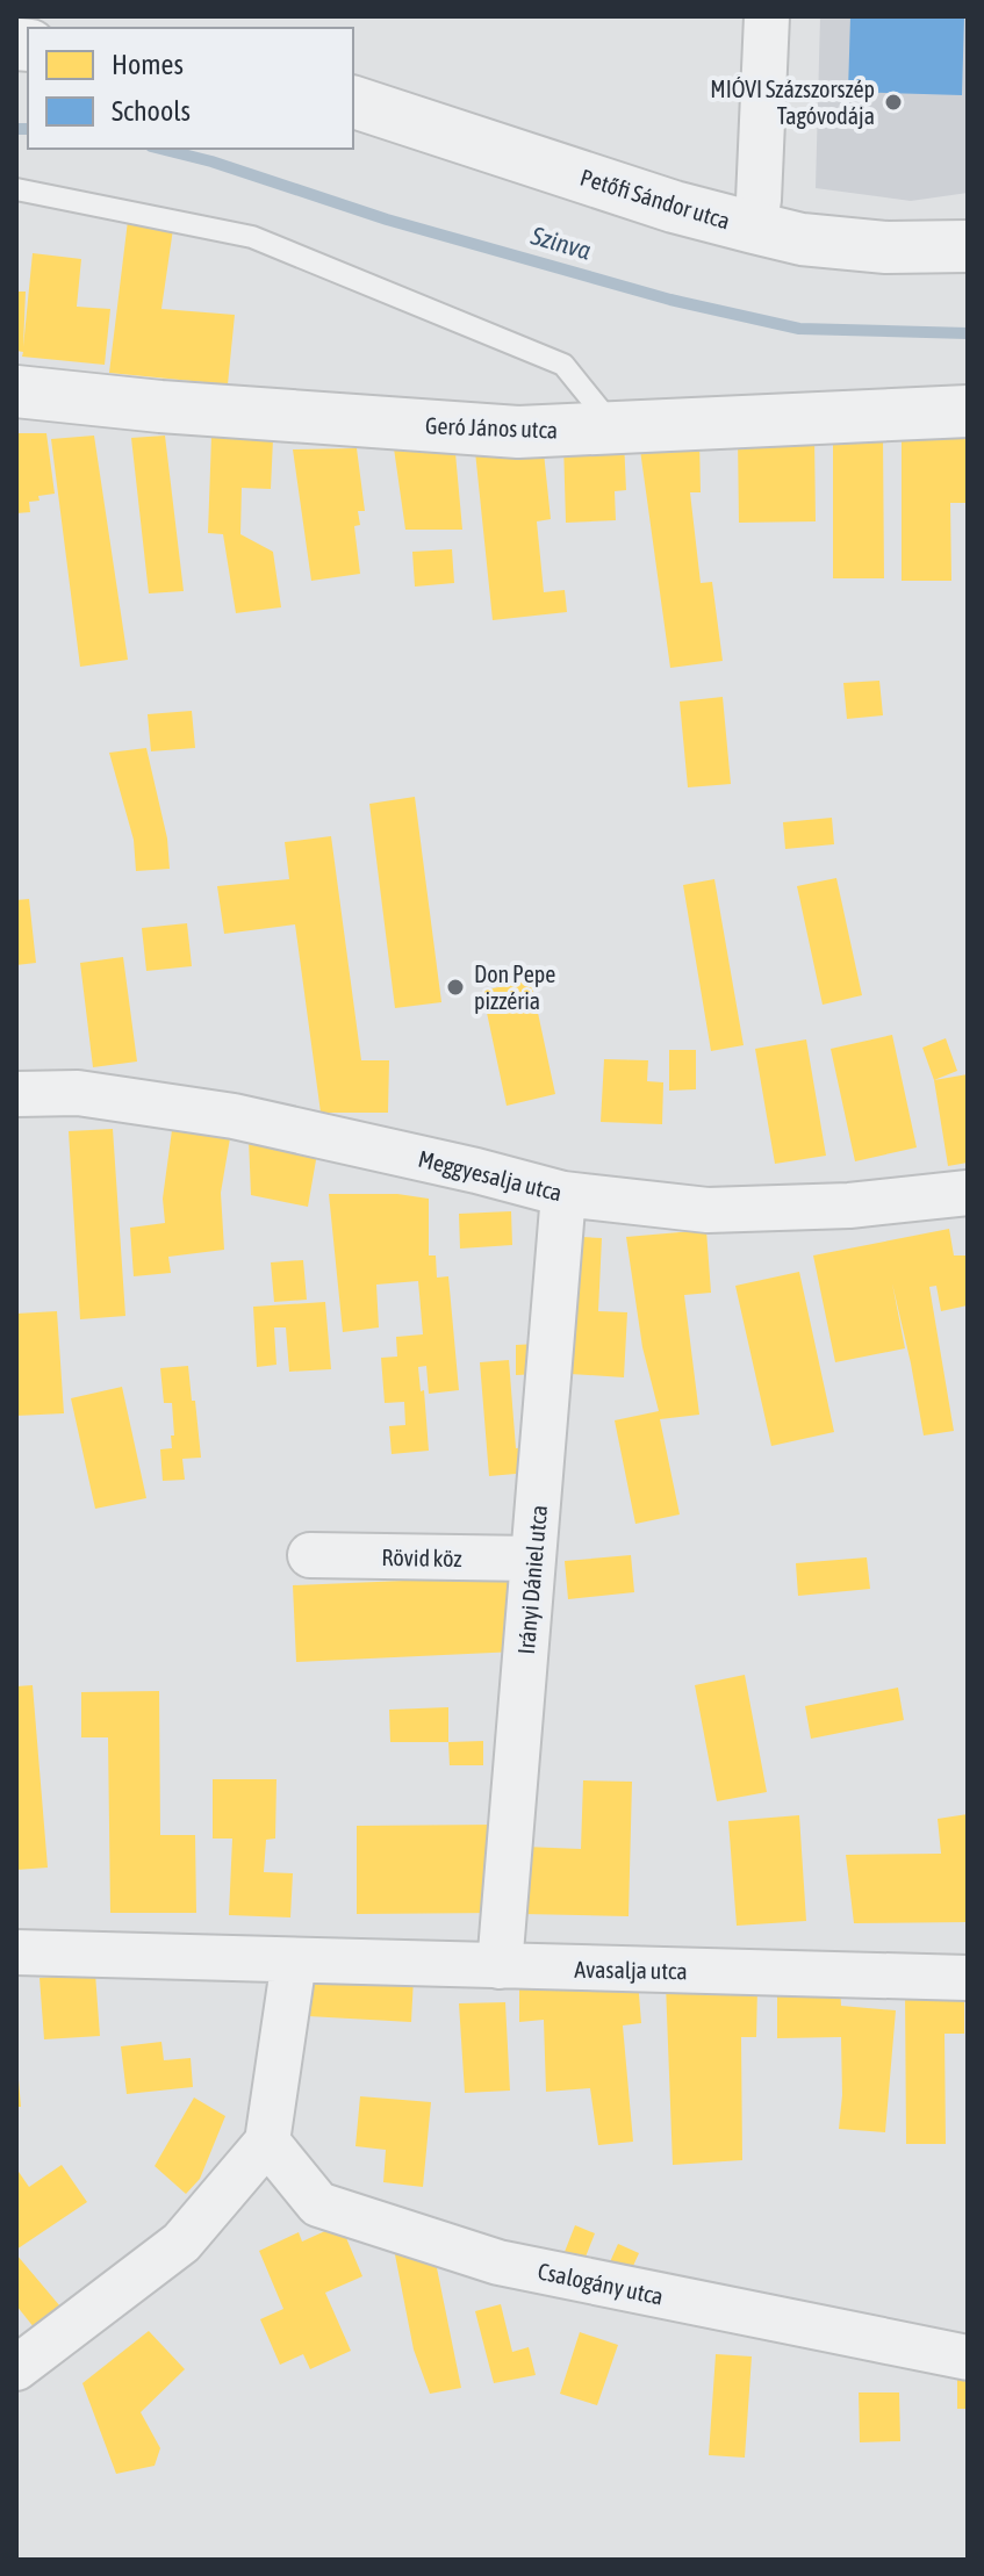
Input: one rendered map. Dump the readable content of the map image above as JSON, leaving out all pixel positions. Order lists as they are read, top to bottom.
{
  "streets": {
    "street": [
      "Petőfi Sándor utca",
      "Geró János utca",
      "Meggyesalja utca",
      "Rövid köz",
      "Irányi Dániel utca",
      "Avasalja utca",
      "Csalogány utca"
    ]
  },
  "crossings": [
    ["Meggyesalja utca", "Irányi Dániel utca"],
    ["Rövid köz", "Irányi Dániel utca"],
    ["Irányi Dániel utca", "Avasalja utca"]
  ],
  "water": ["Szinva"],
  "places": ["MIÓVI Százszorszép Tagóvodája", "Don Pepe pizzéria"],
  "legend": ["Homes", "Schools"]
}
